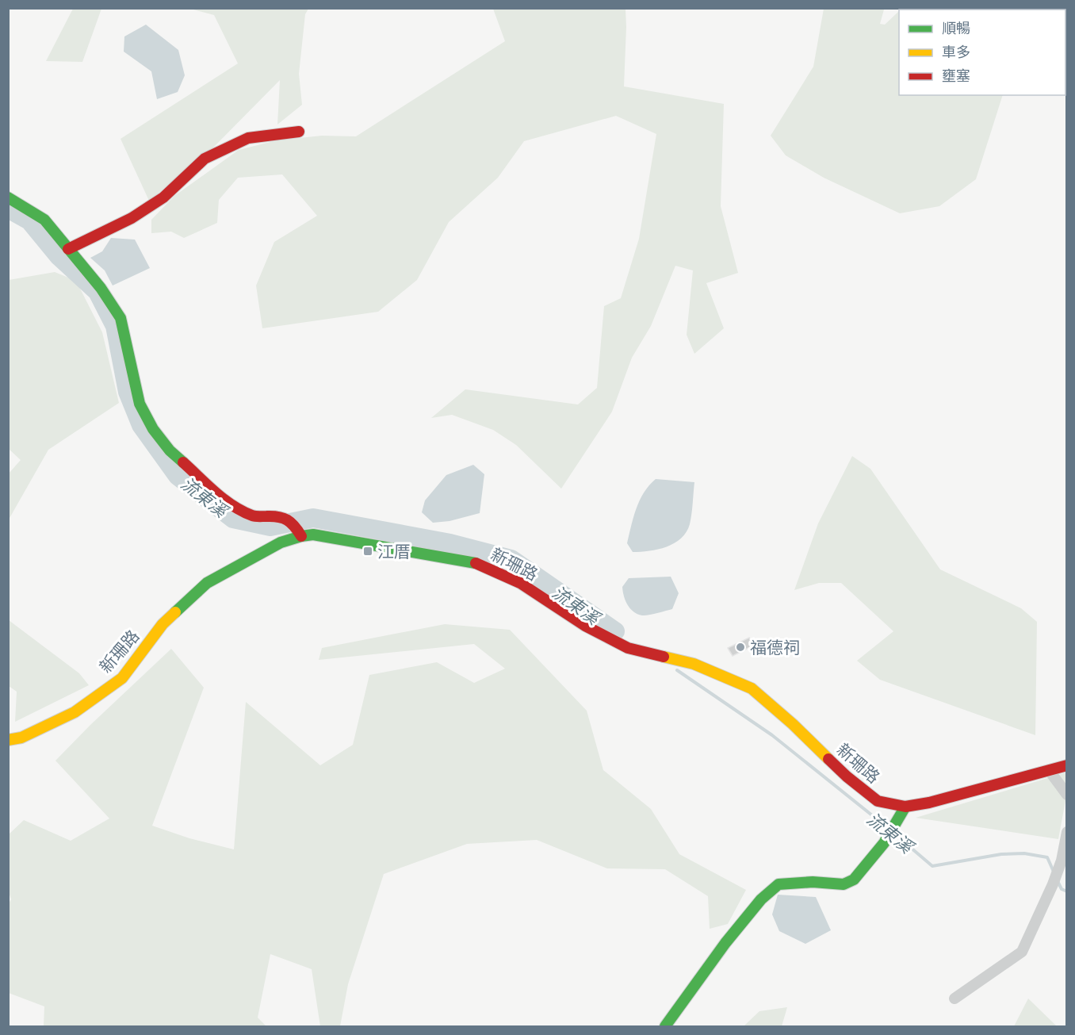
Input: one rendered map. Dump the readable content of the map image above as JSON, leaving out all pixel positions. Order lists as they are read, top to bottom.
{
  "streets": {
    "street": ["新珊路"]
  },
  "water": ["流東溪"],
  "places": {
    "transit": ["江厝"],
    "other": ["福德祠"]
  },
  "legend": ["順暢", "車多", "壅塞"]
}
